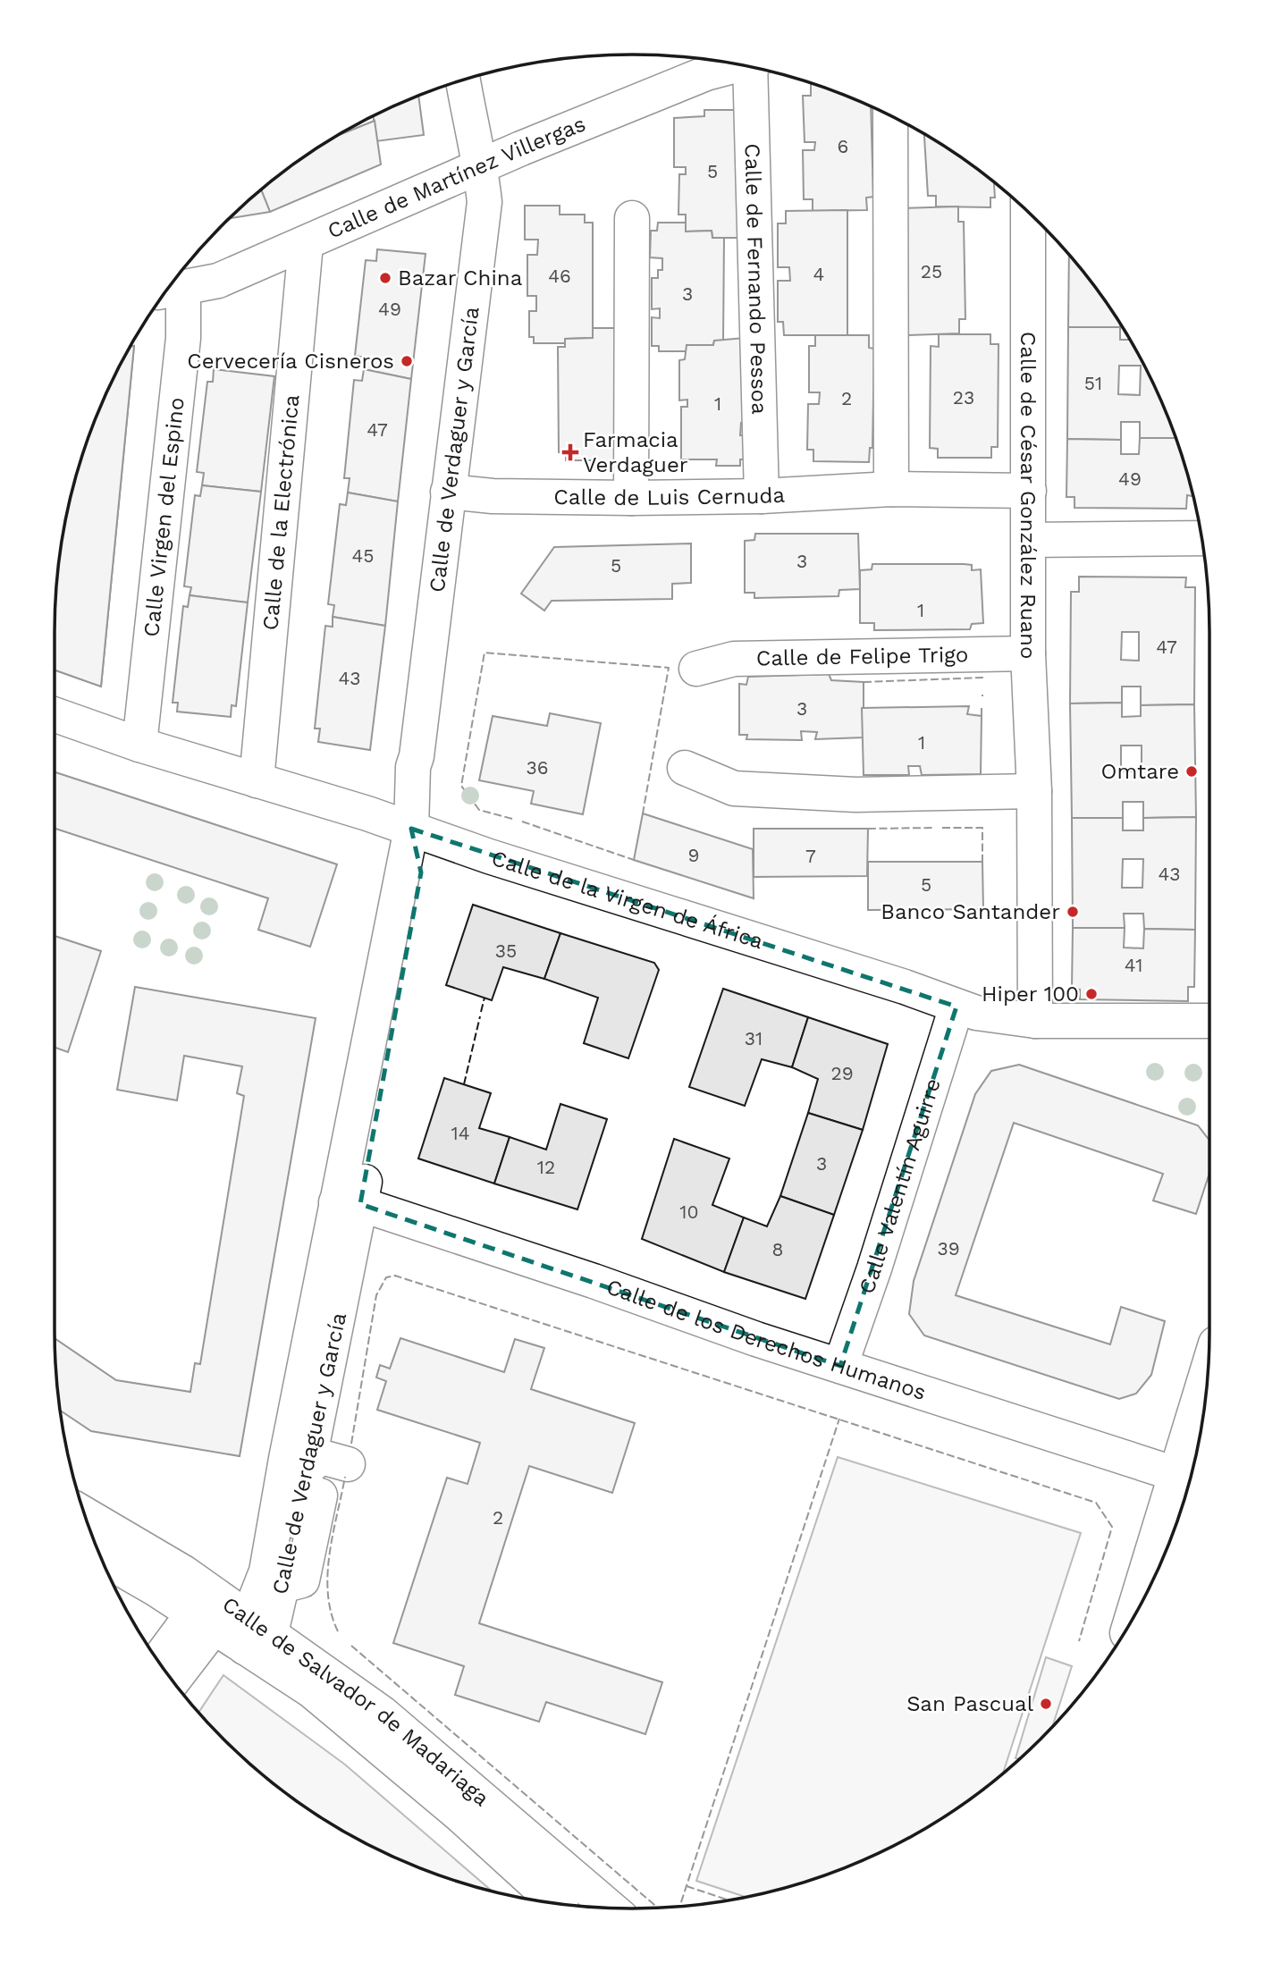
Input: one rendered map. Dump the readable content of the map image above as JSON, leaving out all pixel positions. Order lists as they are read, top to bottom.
{
  "streets": {
    "street": [
      "Calle de Martínez Villergas",
      "Calle de Fernando Pessoa",
      "Calle de Verdaguer y García",
      "Calle de Luis Cernuda",
      "Calle de César González Ruano",
      "Calle de la Electrónica",
      "Calle Virgen del Espino",
      "Calle de Felipe Trigo",
      "Calle de la Virgen de África",
      "Calle Valentín Aguirre",
      "Calle de los Derechos Humanos",
      "Calle de Salvador de Madariaga"
    ]
  },
  "crossings": [
    ["Calle de Martínez Villergas", "Calle de Verdaguer y García"],
    ["Calle de Martínez Villergas", "Calle de la Electrónica"],
    ["Calle de Martínez Villergas", "Calle Virgen del Espino"],
    ["Calle de Fernando Pessoa", "Calle de Luis Cernuda"],
    ["Calle de Verdaguer y García", "Calle de Luis Cernuda"],
    ["Calle de Verdaguer y García", "Calle de la Virgen de África"],
    ["Calle de Verdaguer y García", "Calle de los Derechos Humanos"],
    ["Calle de Verdaguer y García", "Calle de Salvador de Madariaga"],
    ["Calle de Luis Cernuda", "Calle de César González Ruano"],
    ["Calle de César González Ruano", "Calle de Felipe Trigo"],
    ["Calle de César González Ruano", "Calle de la Virgen de África"],
    ["Calle de la Electrónica", "Calle de la Virgen de África"],
    ["Calle Virgen del Espino", "Calle de la Virgen de África"],
    ["Calle de la Virgen de África", "Calle Valentín Aguirre"],
    ["Calle Valentín Aguirre", "Calle de los Derechos Humanos"]
  ],
  "places": {
    "other": [
      "Bazar China",
      "Cervecería Cisneros",
      "Omtare",
      "Banco Santander",
      "Hiper 100",
      "San Pascual"
    ],
    "health": ["Farmacia Verdaguer"]
  },
  "house_numbers": [
    "6",
    "5",
    "25",
    "4",
    "46",
    "3",
    "49",
    "51",
    "23",
    "2",
    "1",
    "47",
    "49",
    "45",
    "3",
    "5",
    "1",
    "47",
    "43",
    "3",
    "1",
    "36",
    "9",
    "7",
    "43",
    "5",
    "35",
    "41",
    "31",
    "29",
    "14",
    "3",
    "12",
    "10",
    "39",
    "8",
    "2"
  ]
}
